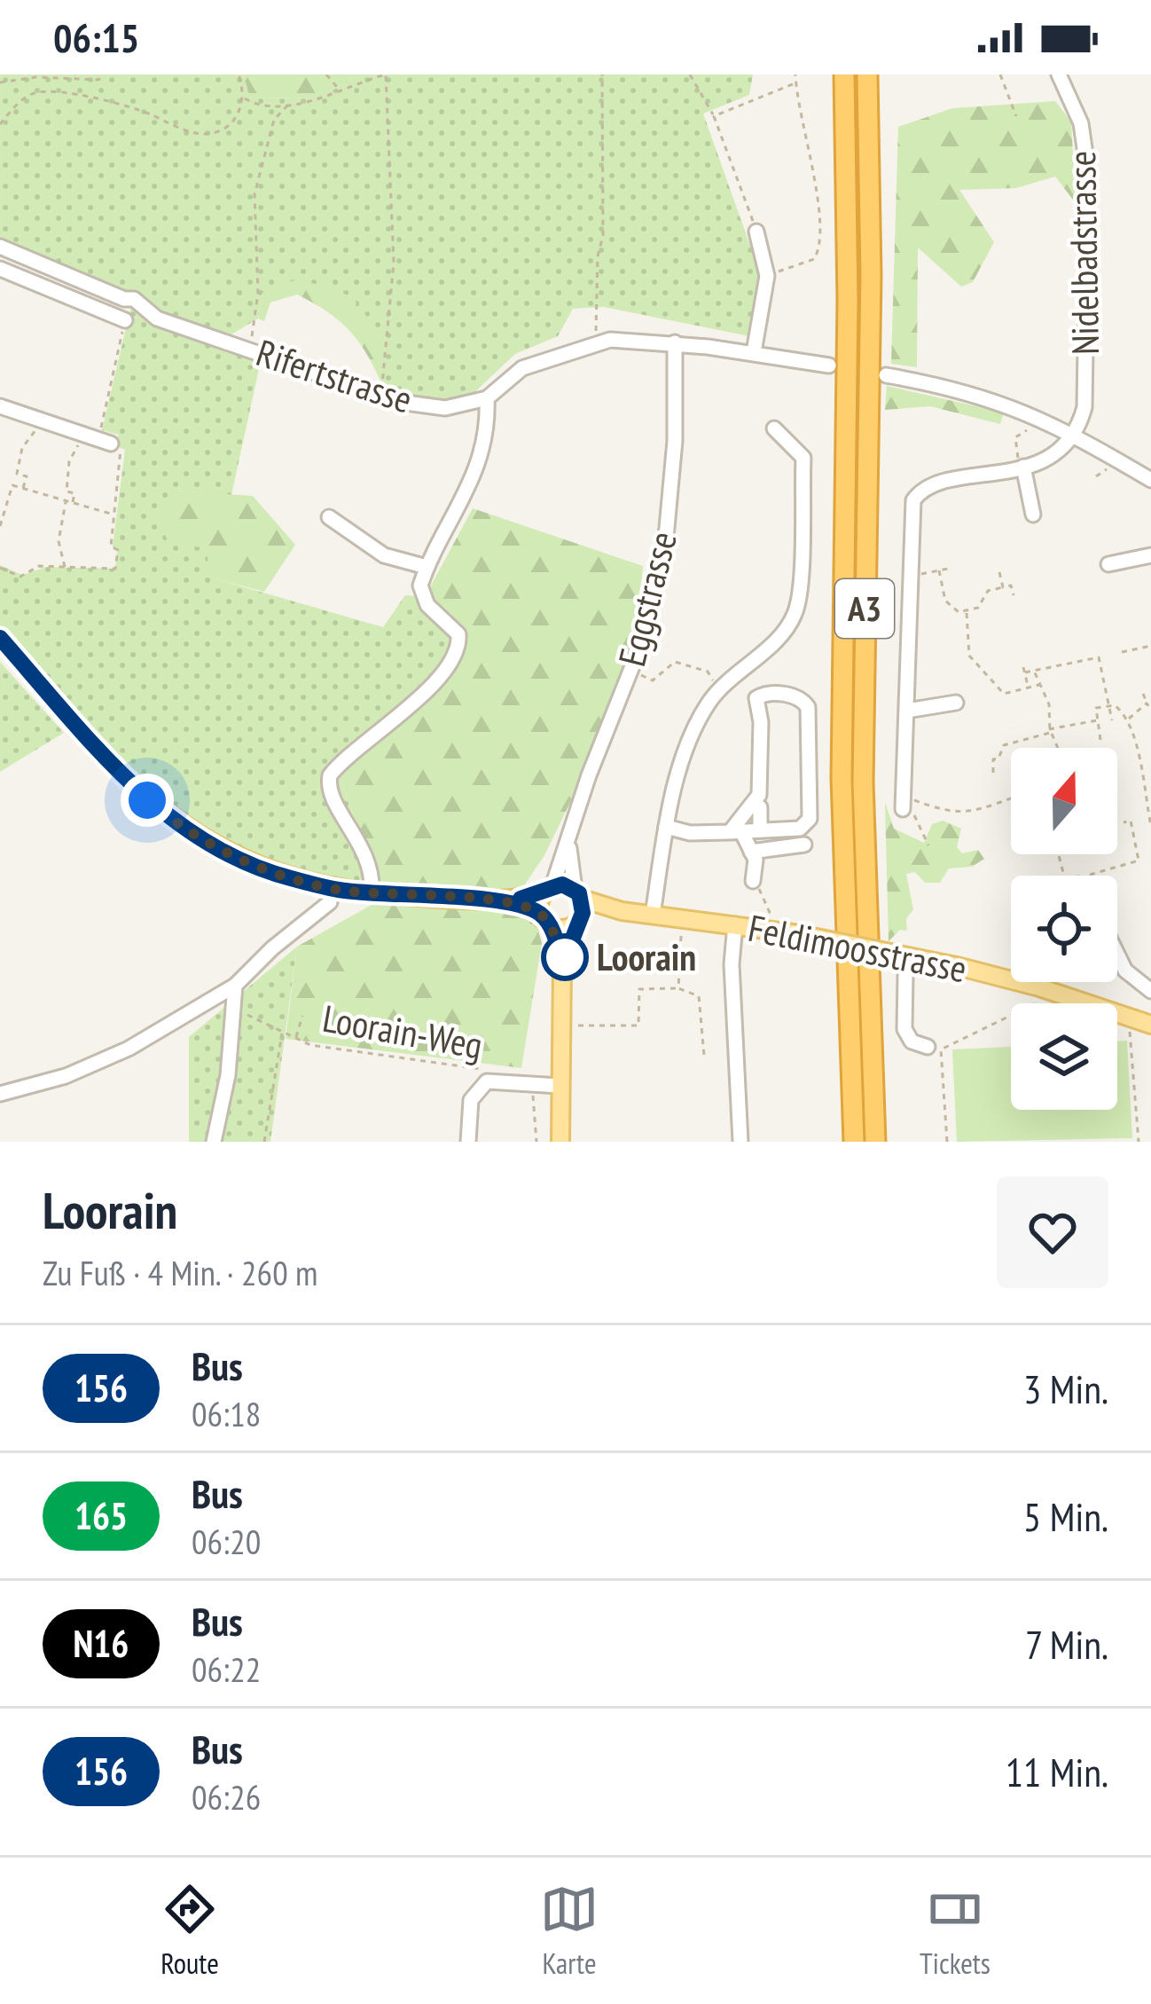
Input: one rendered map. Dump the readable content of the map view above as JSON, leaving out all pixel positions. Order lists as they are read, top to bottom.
{
  "streets": {
    "highway": ["A3"],
    "main road": ["Feldimoosstrasse"],
    "street": ["Nidelbadstrasse", "Rifertstrasse", "Eggstrasse"],
    "path": ["Loorain-Weg"]
  },
  "crossings": [
    ["Rifertstrasse", "Eggstrasse"],
    ["Eggstrasse", "Feldimoosstrasse"]
  ],
  "places": ["Loorain"],
  "lines": ["bus line 156"],
  "north": "top",
  "page": {
    "status": "06:15",
    "heading": ["Loorain", "Zu Fuß · 4 Min. · 260 m"],
    "list": [
      {
        "mark": "156",
        "name": "Bus",
        "note": "06:18",
        "value": "3 Min."
      },
      {
        "mark": "165",
        "name": "Bus",
        "note": "06:20",
        "value": "5 Min."
      },
      {
        "mark": "N16",
        "name": "Bus",
        "note": "06:22",
        "value": "7 Min."
      },
      {
        "mark": "156",
        "name": "Bus",
        "note": "06:26",
        "value": "11 Min."
      }
    ],
    "tabs": ["Route", "Karte", "Tickets"]
  }
}
